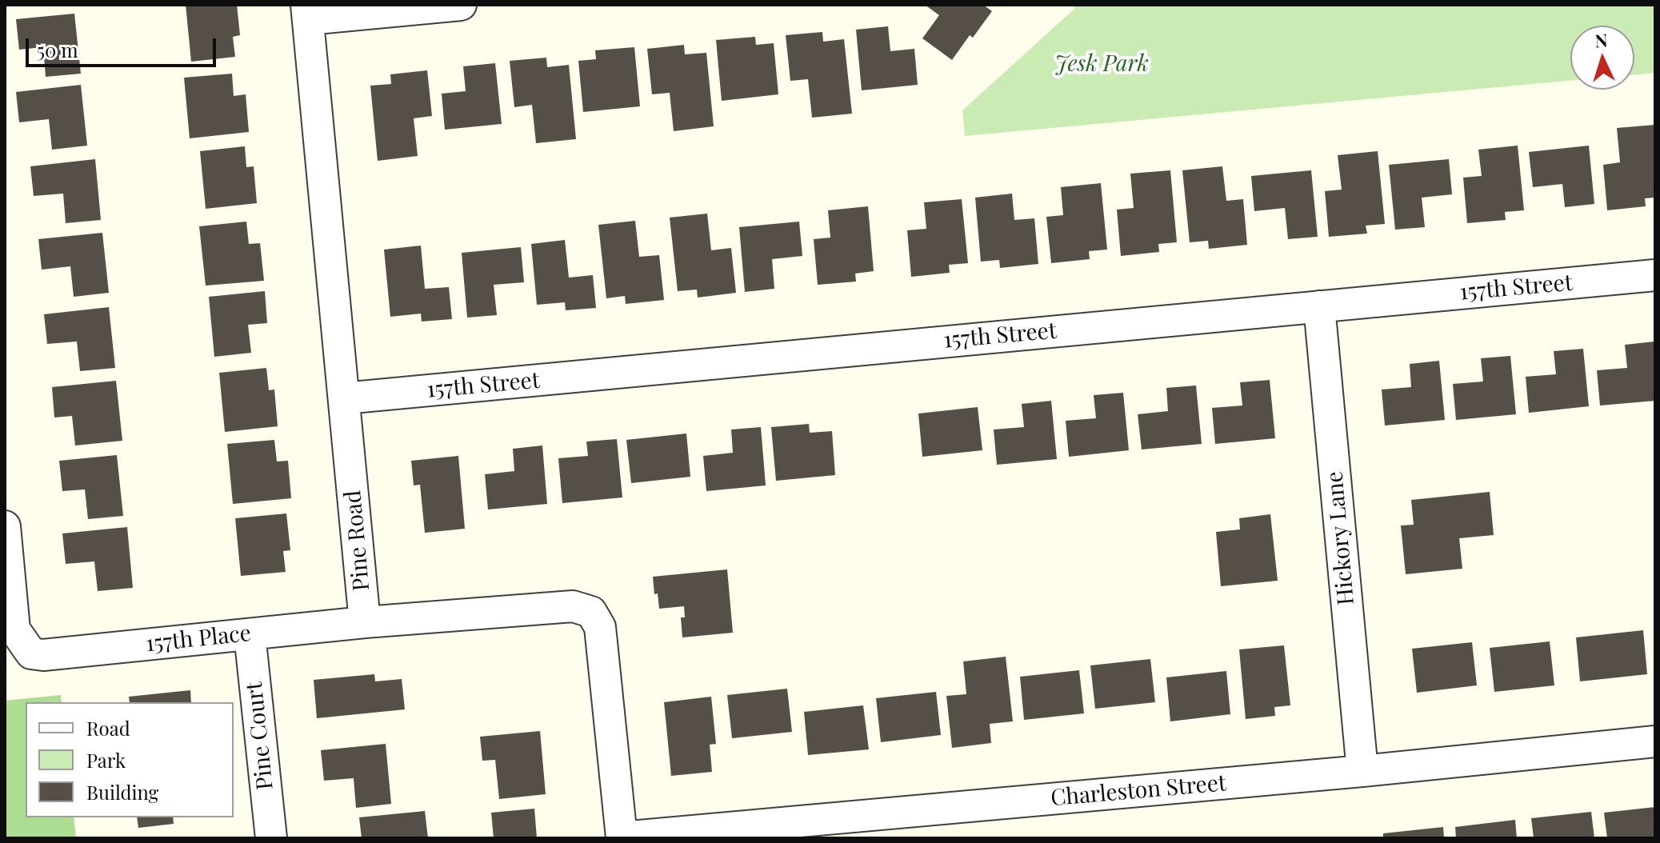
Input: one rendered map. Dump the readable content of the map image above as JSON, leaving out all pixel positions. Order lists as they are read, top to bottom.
{
  "streets": {
    "street": [
      "157th Street",
      "Hickory Lane",
      "Pine Road",
      "157th Place",
      "Pine Court",
      "Charleston Street"
    ]
  },
  "crossings": [
    ["157th Street", "Hickory Lane"],
    ["157th Street", "Pine Road"],
    ["Hickory Lane", "Charleston Street"],
    ["Pine Road", "157th Place"],
    ["Pine Road", "Charleston Street"],
    ["157th Place", "Pine Court"]
  ],
  "parks": ["Jesk Park"],
  "legend": ["Road", "Park", "Building"],
  "scale_bar": "50 m",
  "north": "top"
}
